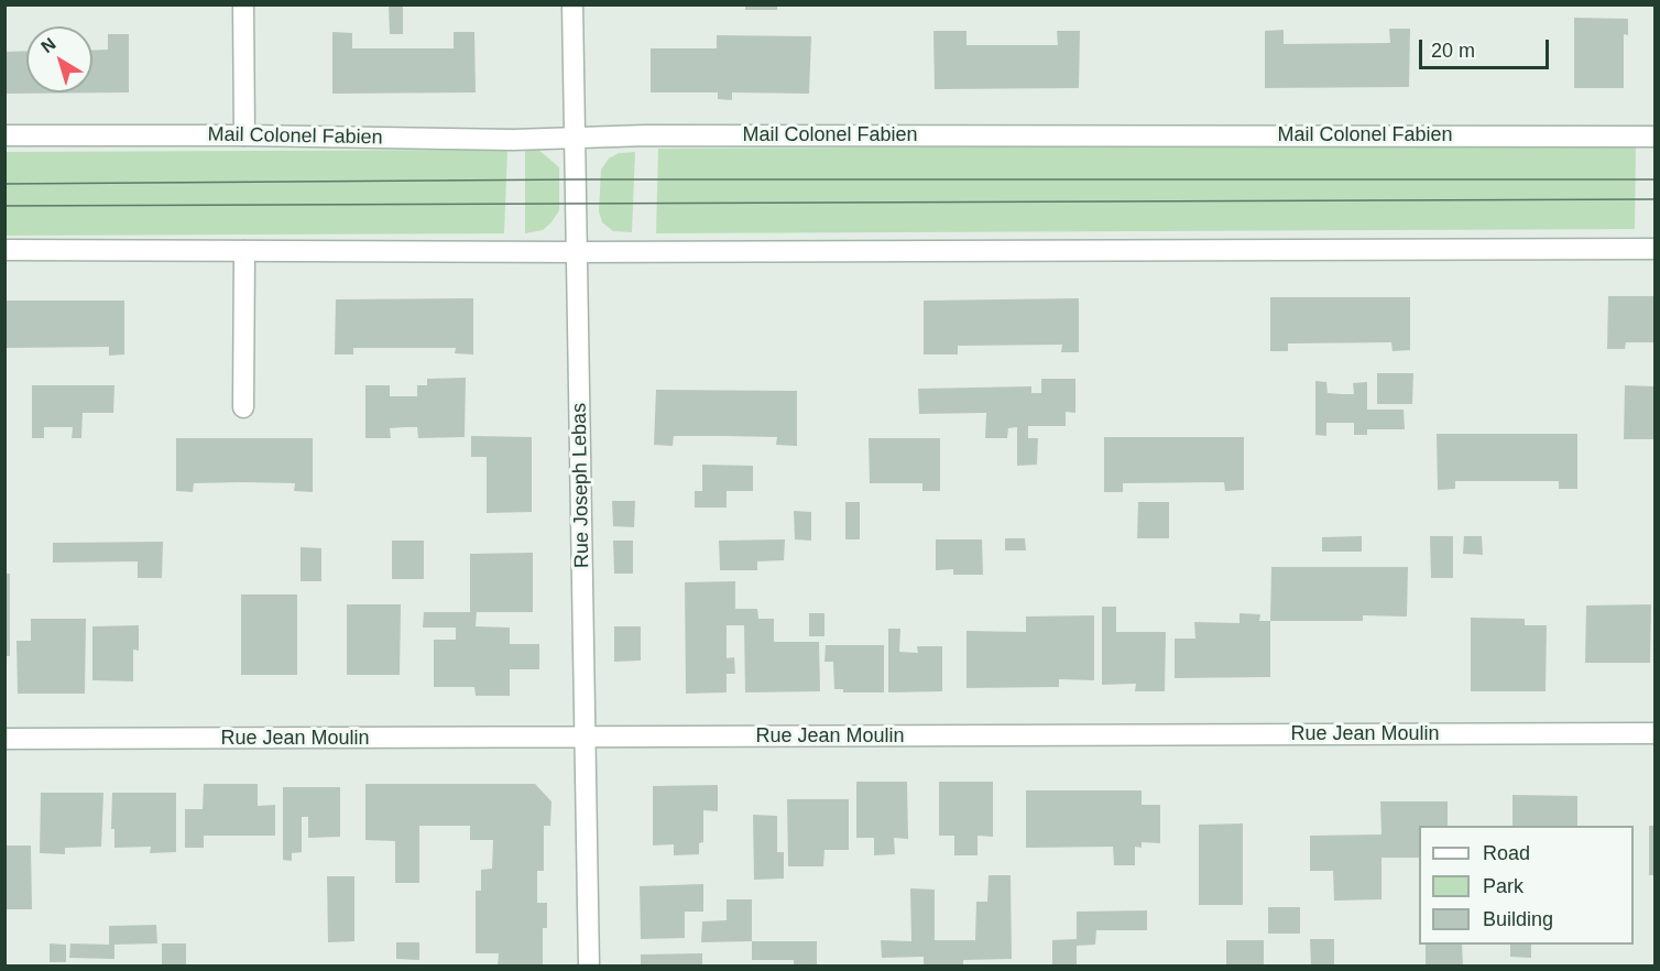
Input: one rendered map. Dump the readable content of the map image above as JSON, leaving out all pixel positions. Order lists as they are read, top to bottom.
{
  "streets": {
    "street": ["Mail Colonel Fabien", "Rue Joseph Lebas", "Rue Jean Moulin"]
  },
  "crossings": [
    ["Mail Colonel Fabien", "Rue Joseph Lebas"],
    ["Rue Joseph Lebas", "Rue Jean Moulin"]
  ],
  "legend": ["Road", "Park", "Building"],
  "scale_bar": "20 m",
  "north": "top left"
}
